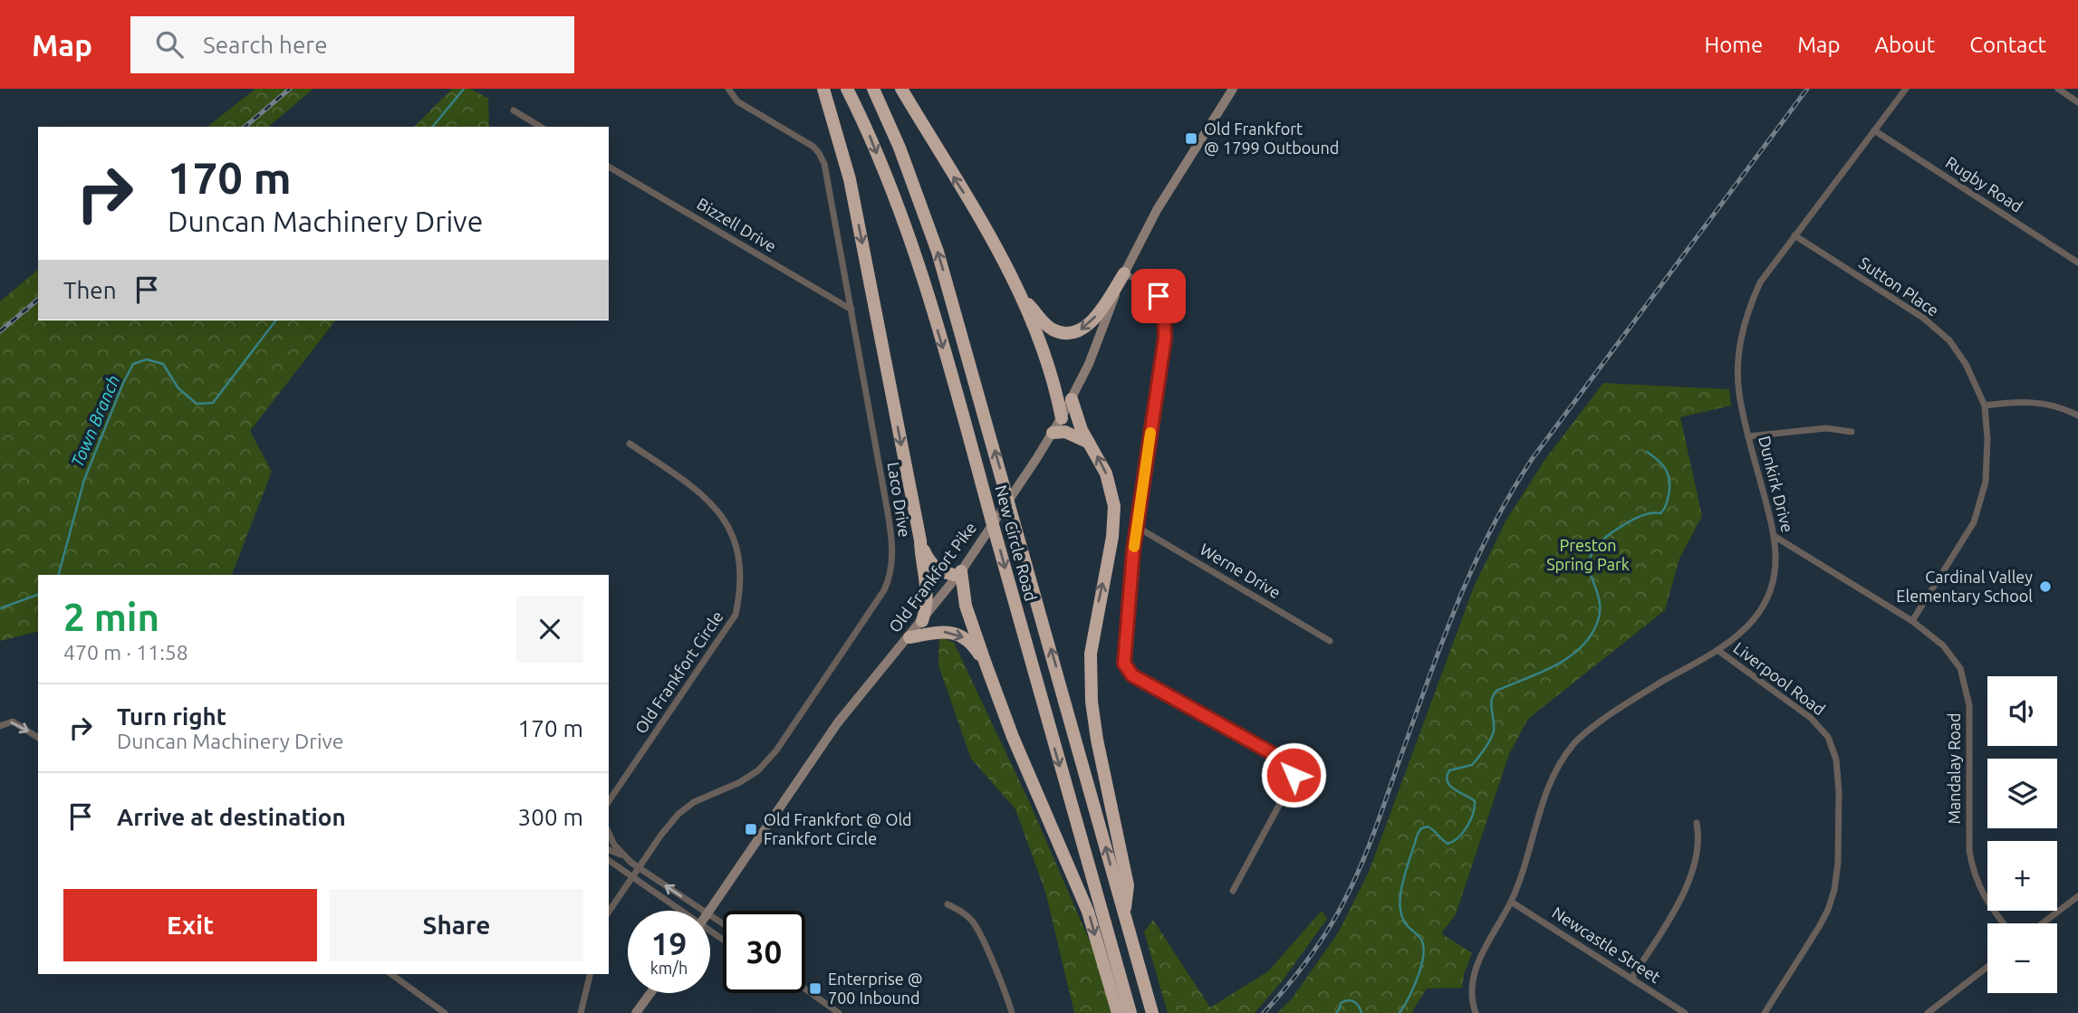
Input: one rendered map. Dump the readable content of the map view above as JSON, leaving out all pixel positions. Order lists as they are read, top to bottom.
{
  "streets": {
    "highway": ["New Circle Road"],
    "main road": ["Old Frankfort Pike"],
    "street": [
      "Rugby Road",
      "Bizzell Drive",
      "Sutton Place",
      "Dunkirk Drive",
      "Laco Drive",
      "Werne Drive",
      "Old Frankfort Circle",
      "Liverpool Road",
      "Mandalay Road",
      "Newcastle Street"
    ]
  },
  "crossings": [
    ["Rugby Road", "Dunkirk Drive"],
    ["Bizzell Drive", "Laco Drive"],
    ["Sutton Place", "Dunkirk Drive"],
    ["Sutton Place", "Mandalay Road"],
    ["Dunkirk Drive", "Liverpool Road"],
    ["Dunkirk Drive", "Mandalay Road"],
    ["Dunkirk Drive", "Newcastle Street"]
  ],
  "water": ["Town Branch"],
  "parks": ["Preston Spring Park"],
  "places": {
    "transit": ["Old Frankfort @ 1799 Outbound", "Old Frankfort @ Old Frankfort Circle", "Enterprise @ 700 Inbound"],
    "other": ["Cardinal Valley Elementary School"]
  },
  "page": {
    "header": "Map",
    "search": "Search here",
    "nav": [
      "Home",
      "Map",
      "About",
      "Contact"
    ],
    "turn": ["170 m", "Duncan Machinery Drive"],
    "then": "Then",
    "heading": ["2 min", "470 m · 11:58"],
    "map_buttons": ["+", "−"],
    "list": [
      {
        "name": "Turn right",
        "note": "Duncan Machinery Drive",
        "value": "170 m"
      },
      {
        "name": "Arrive at destination",
        "value": "300 m"
      }
    ],
    "buttons": ["Exit", "Share"],
    "speed": "19 km/h",
    "limit": "30"
  }
}
